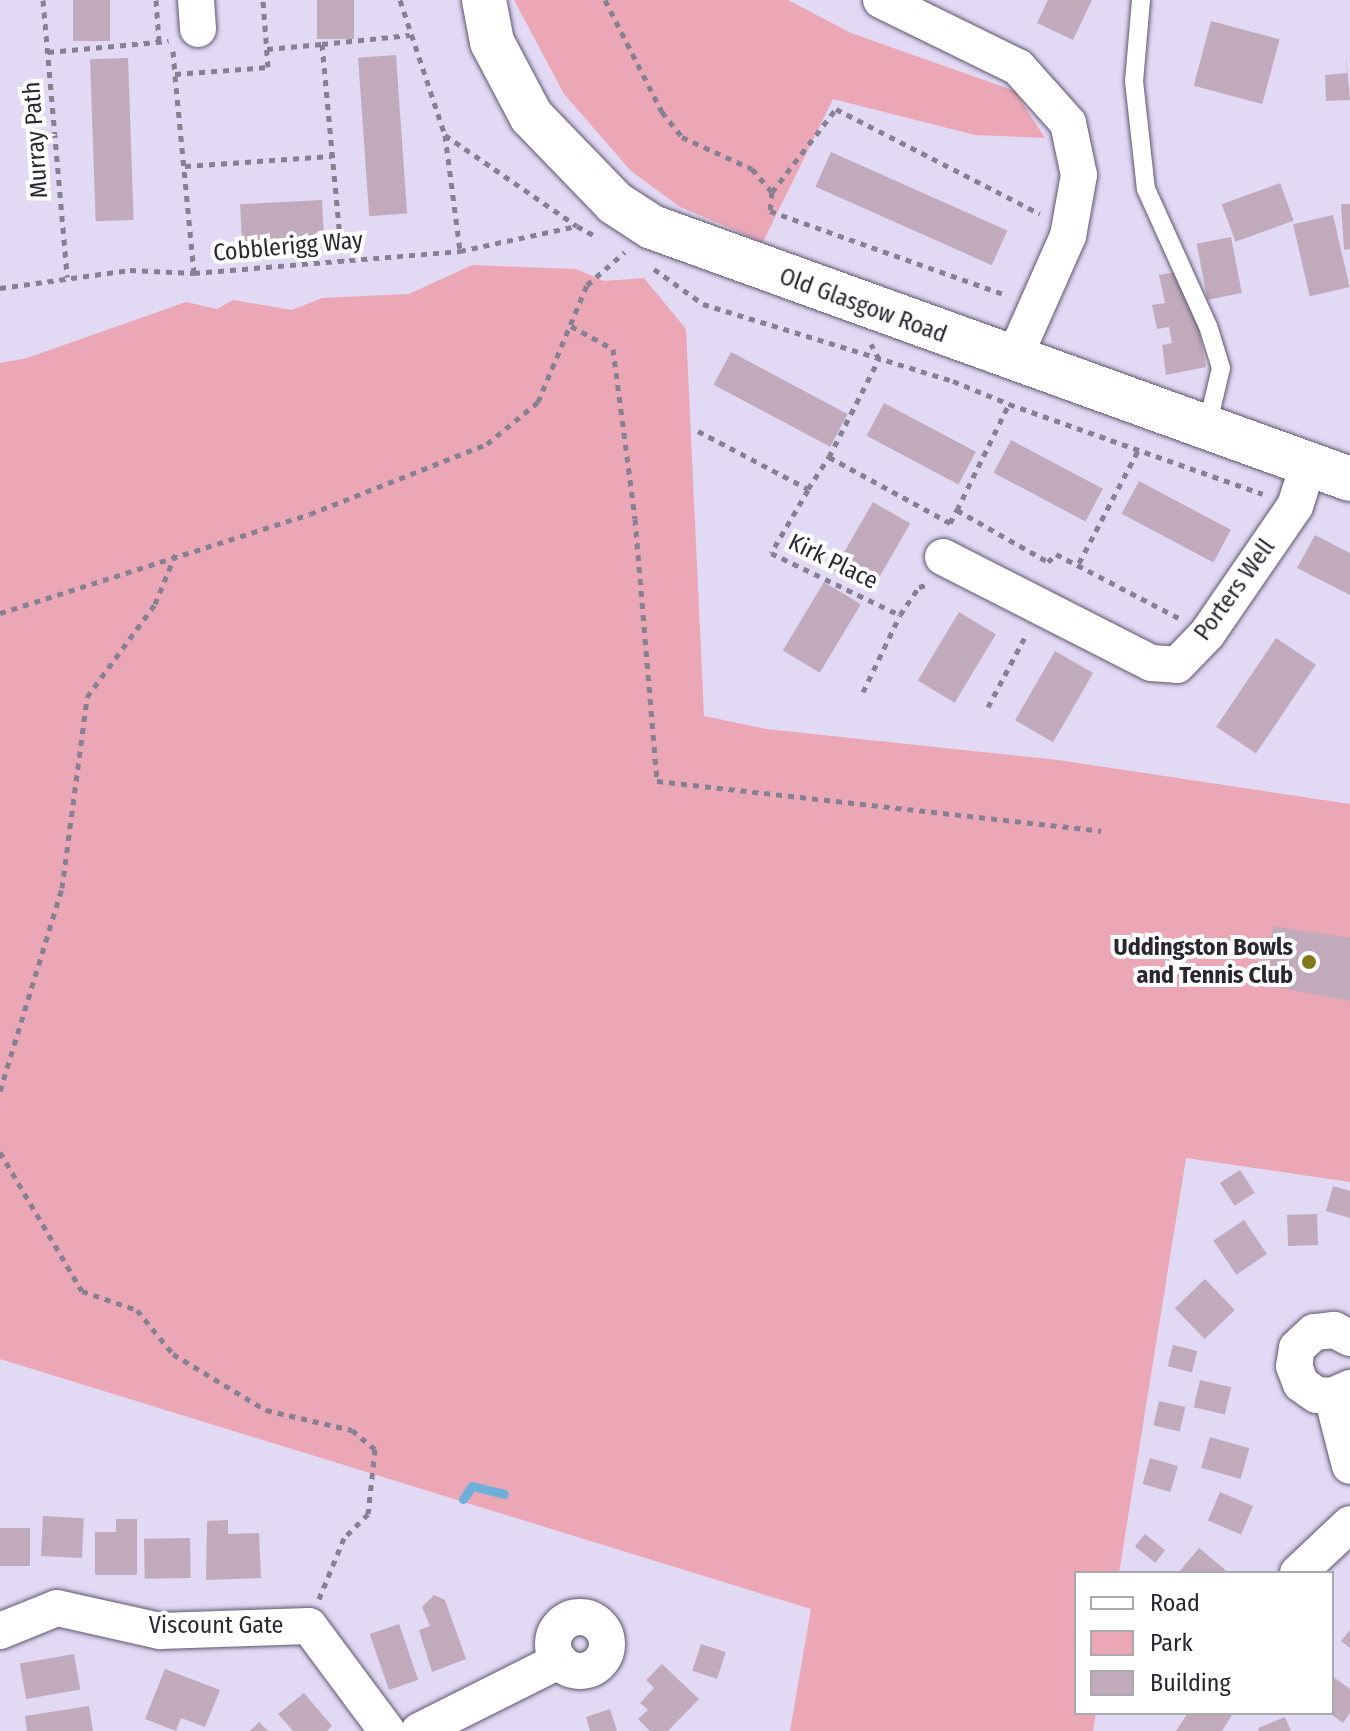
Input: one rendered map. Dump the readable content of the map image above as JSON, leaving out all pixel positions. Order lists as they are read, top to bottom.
{
  "streets": {
    "street": ["Old Glasgow Road", "Porters Well", "Viscount Gate"],
    "path": ["Murray Path", "Cobblerigg Way", "Kirk Place"]
  },
  "crossings": [
    ["Murray Path", "Cobblerigg Way"],
    ["Cobblerigg Way", "Old Glasgow Road"],
    ["Old Glasgow Road", "Porters Well"]
  ],
  "places": ["Uddingston Bowls and Tennis Club"],
  "legend": ["Road", "Park", "Building"]
}
